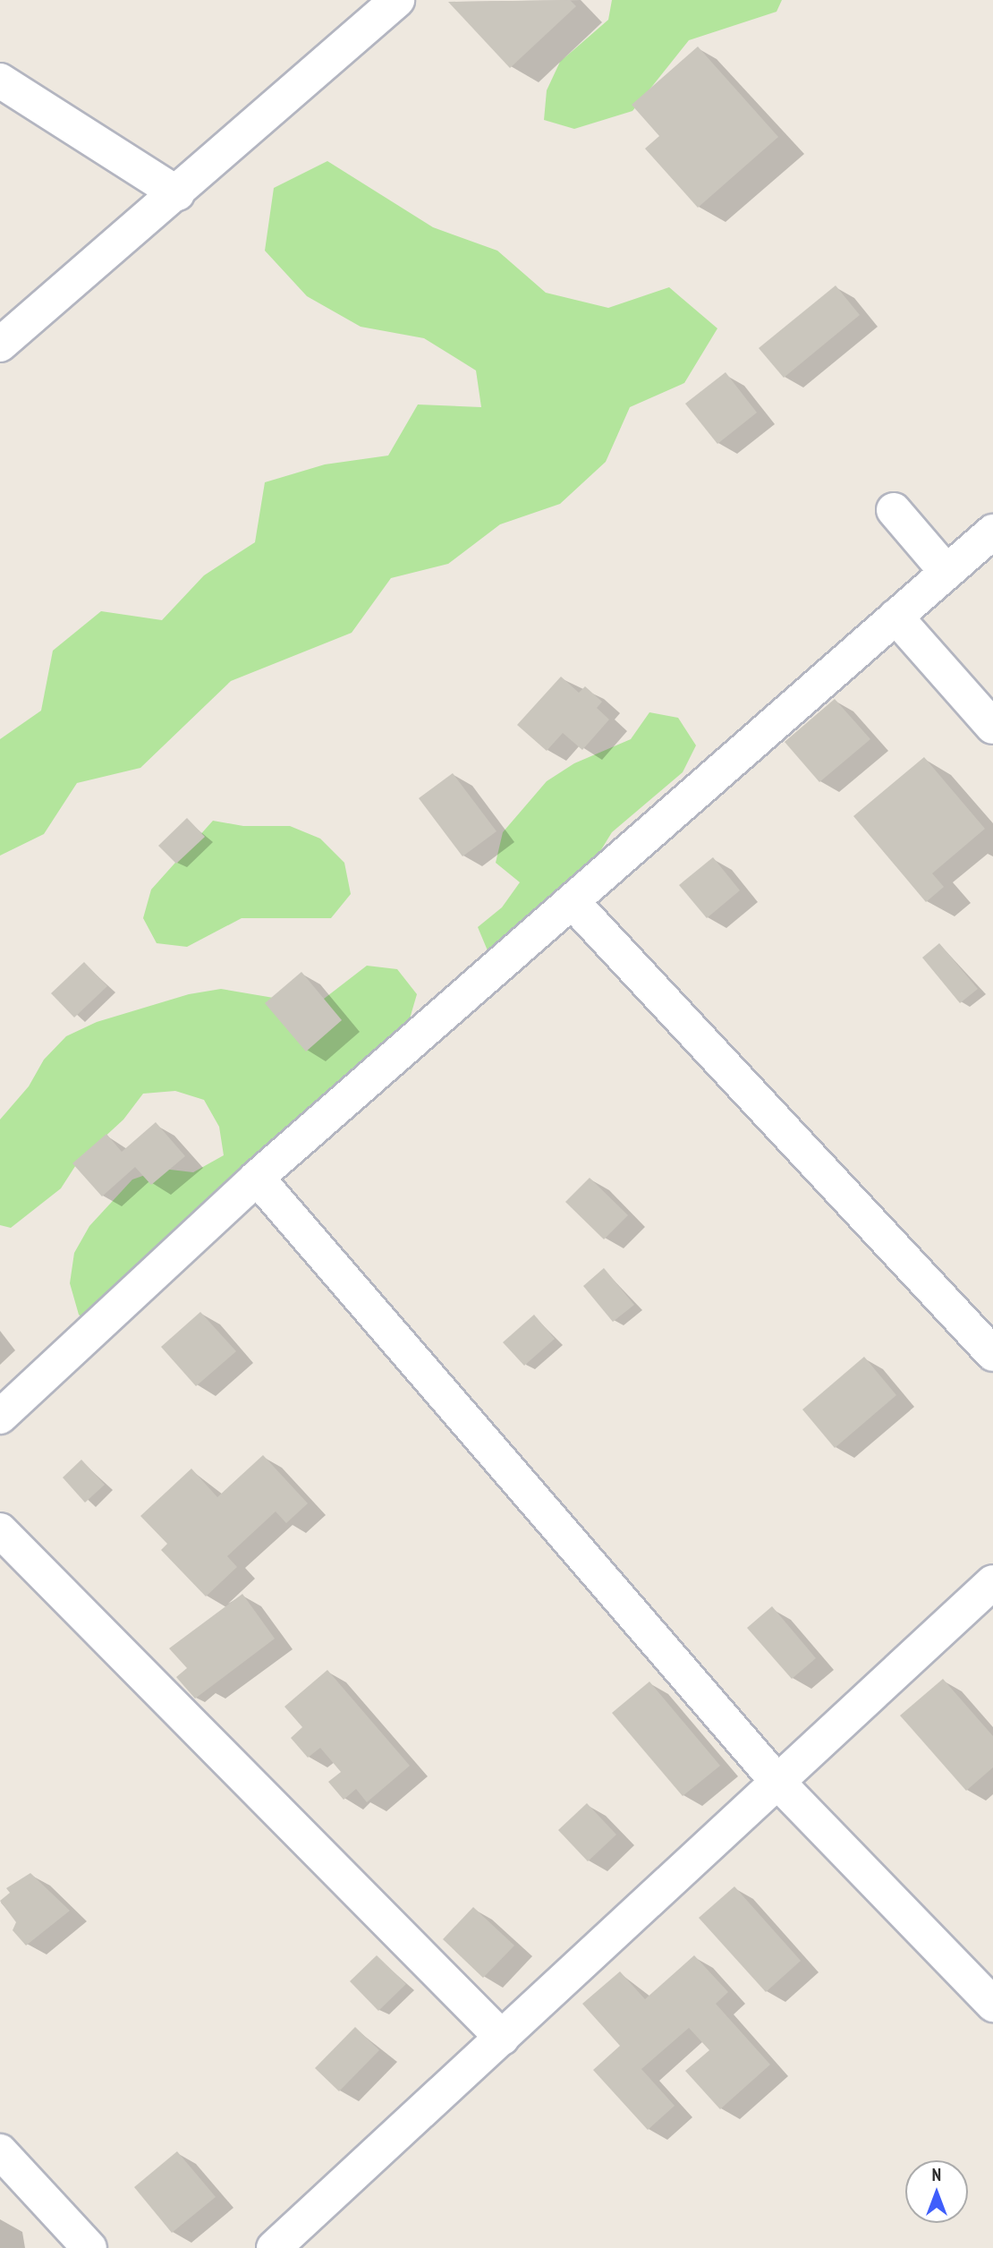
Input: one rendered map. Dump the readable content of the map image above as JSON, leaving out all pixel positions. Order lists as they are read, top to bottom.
{
  "north": "top"
}
